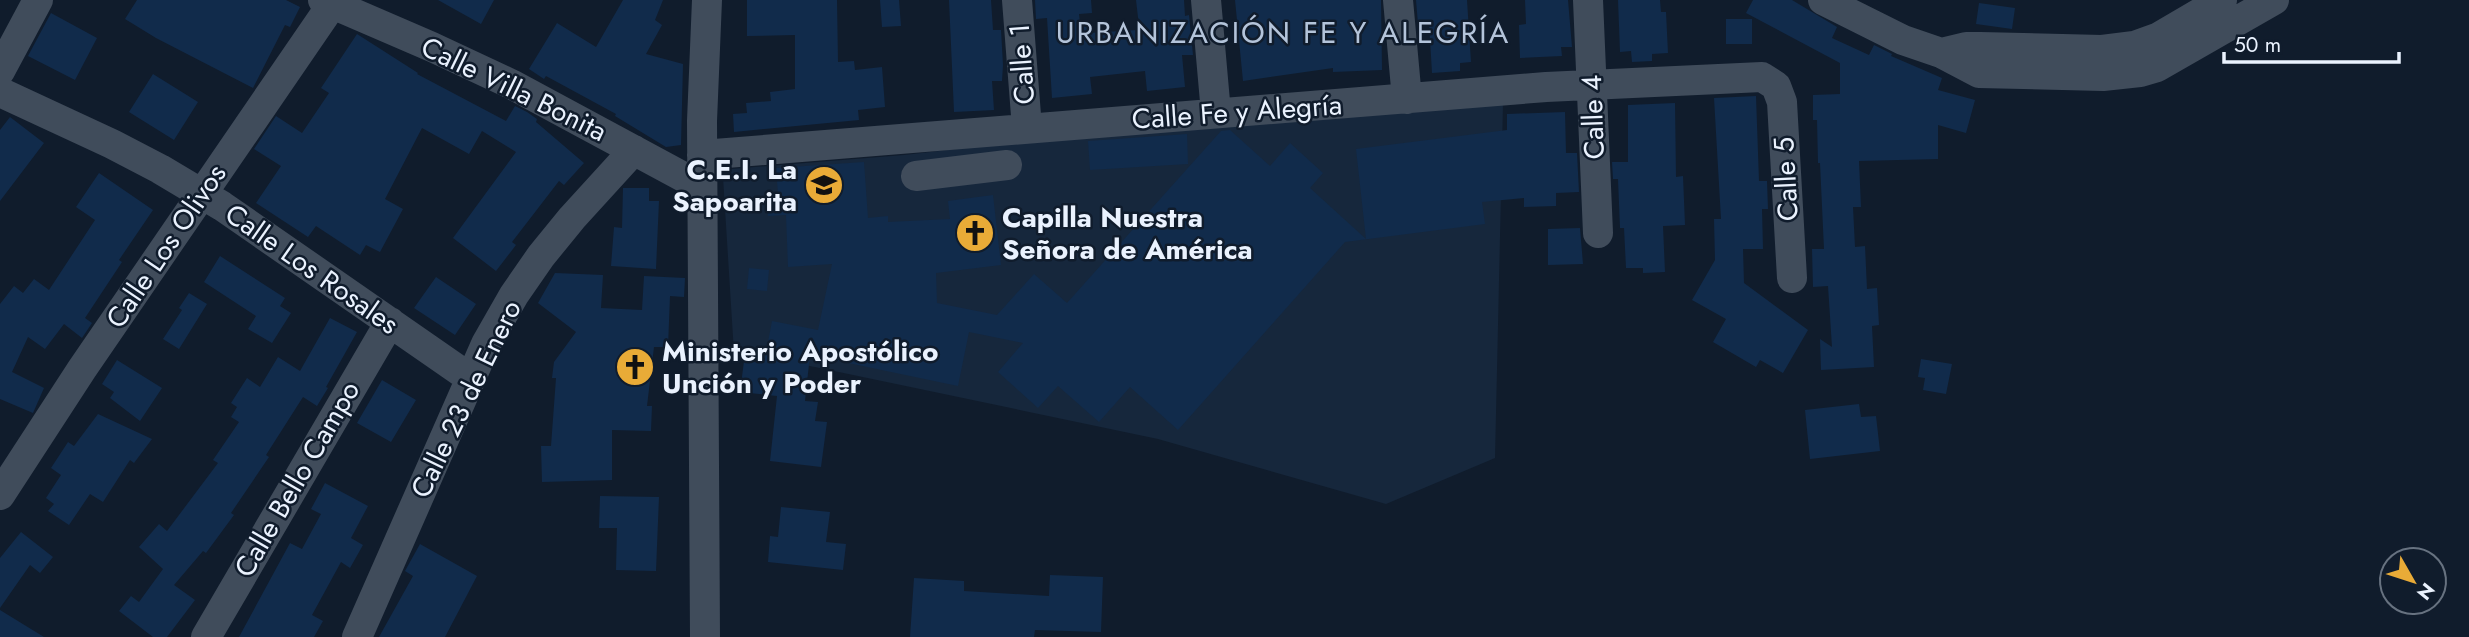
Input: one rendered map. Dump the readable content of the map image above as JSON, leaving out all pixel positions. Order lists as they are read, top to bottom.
{
  "streets": {
    "street": [
      "Calle 1",
      "Calle Villa Bonita",
      "Calle Fe y Alegría",
      "Calle 4",
      "Calle 5",
      "Calle Los Olivos",
      "Calle Los Rosales",
      "Calle 23 de Enero",
      "Calle Bello Campo"
    ]
  },
  "crossings": [
    ["Calle 1", "Calle Fe y Alegría"],
    ["Calle Villa Bonita", "Calle Los Olivos"],
    ["Calle Villa Bonita", "Calle 23 de Enero"],
    ["Calle Fe y Alegría", "Calle 4"],
    ["Calle Fe y Alegría", "Calle 5"],
    ["Calle Los Olivos", "Calle Los Rosales"],
    ["Calle Los Rosales", "Calle 23 de Enero"],
    ["Calle Los Rosales", "Calle Bello Campo"]
  ],
  "districts": ["URBANIZACIÓN FE Y ALEGRÍA"],
  "places": {
    "school or university": ["C.E.I. La Sapoarita"],
    "church": ["Capilla Nuestra Señora de América", "Ministerio Apostólico Unción y Poder"]
  },
  "scale_bar": "50 m",
  "north": "bottom right"
}
